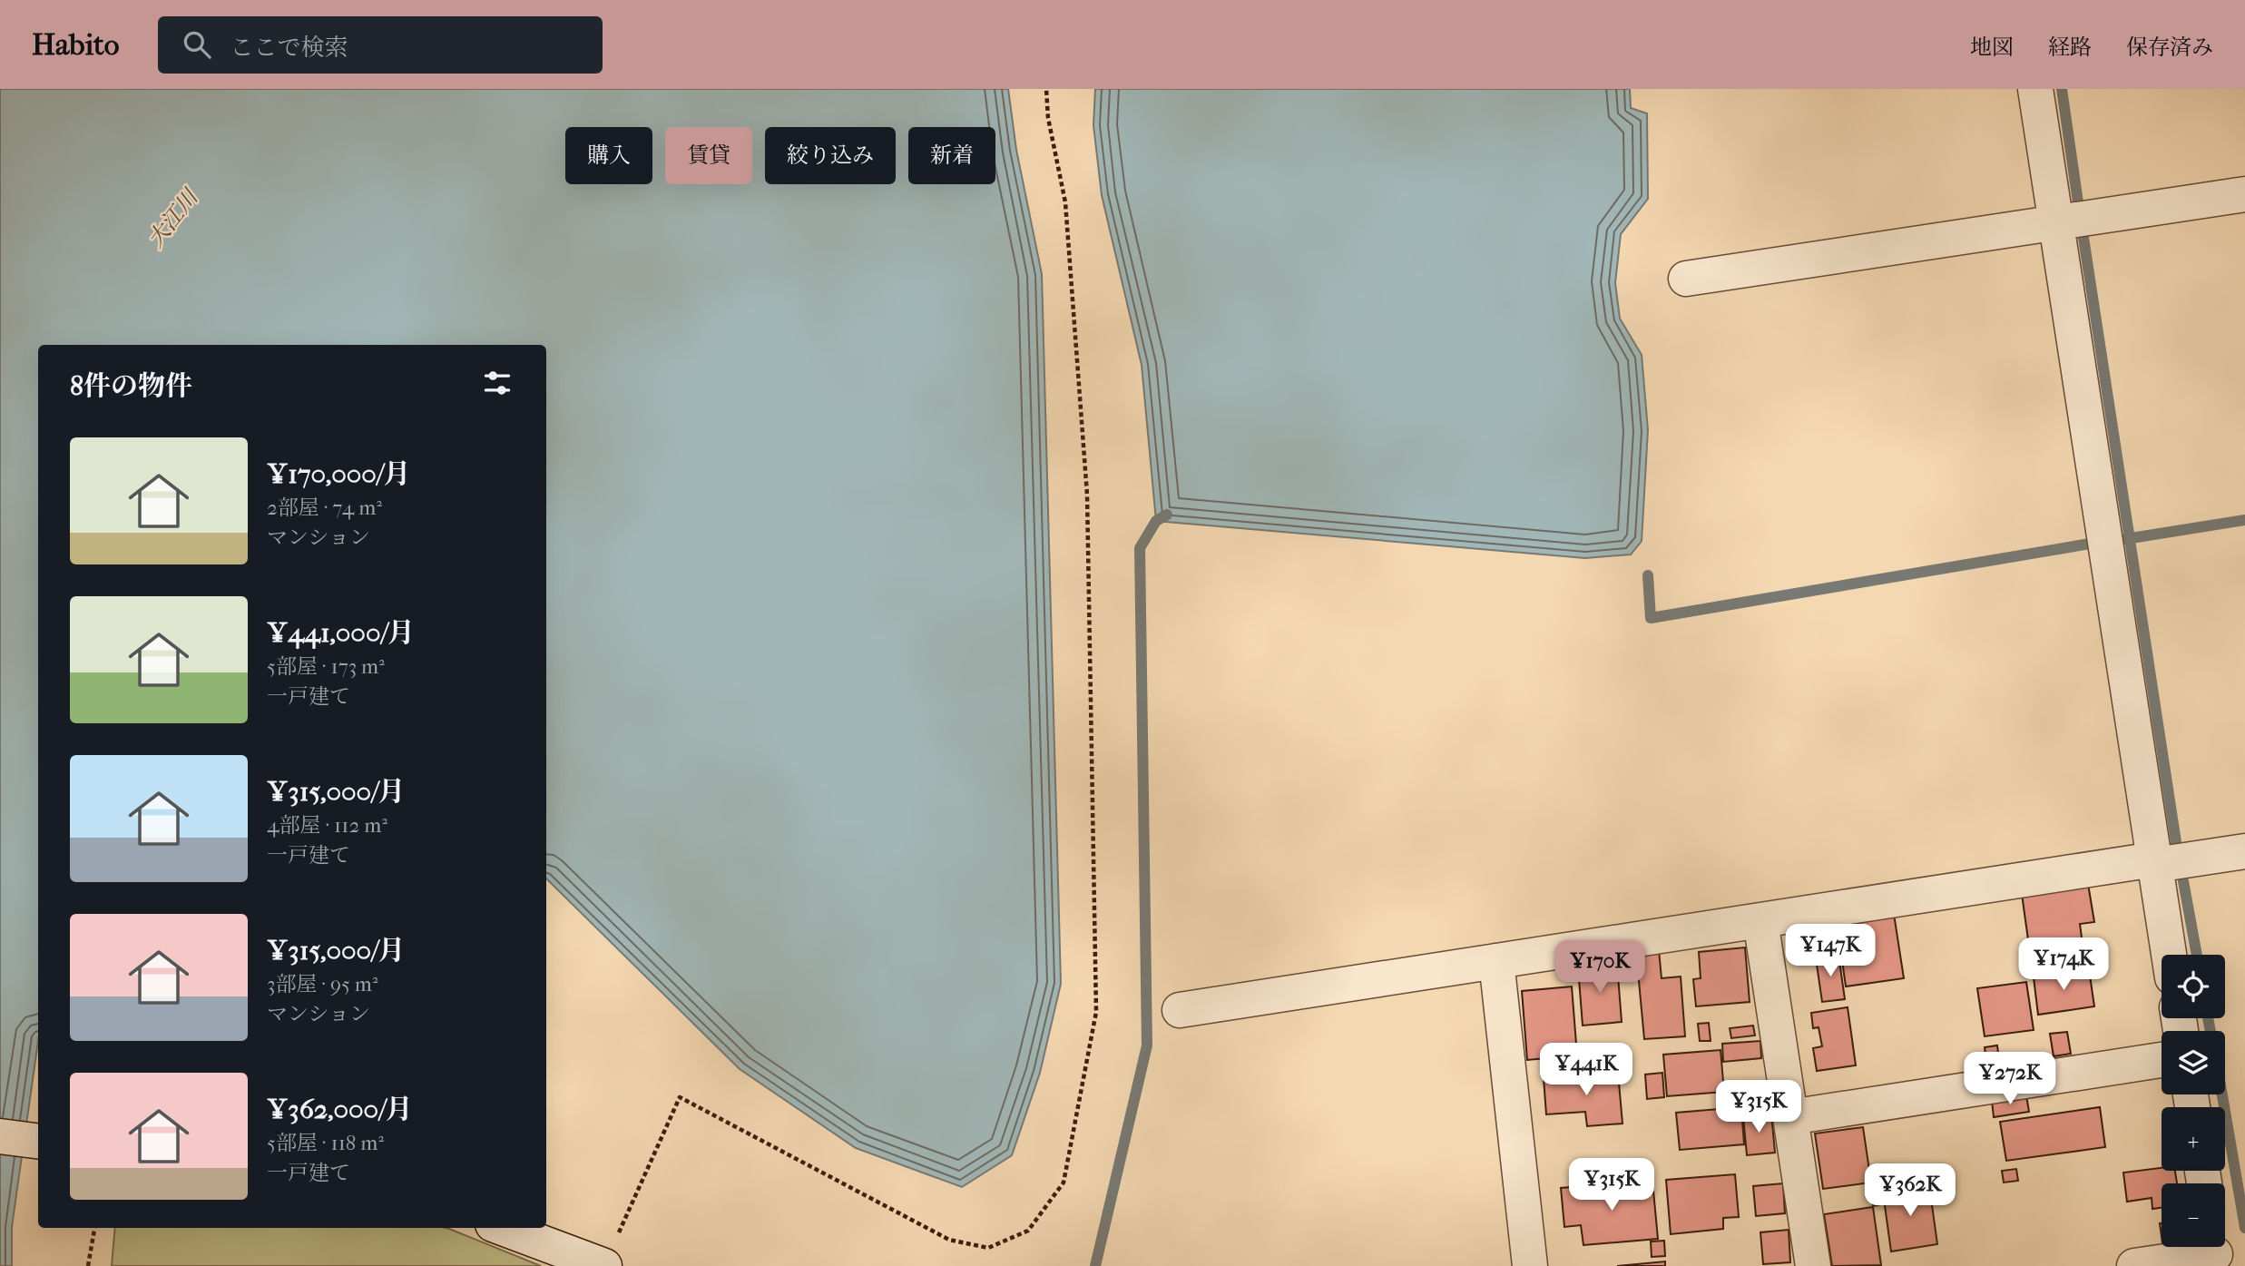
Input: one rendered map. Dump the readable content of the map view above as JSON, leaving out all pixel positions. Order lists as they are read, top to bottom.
{
  "water": ["大江川"],
  "page": {
    "header": "Habito",
    "search": "ここで検索",
    "nav": ["地図", "経路", "保存済み"],
    "chip": [
      "購入",
      "賃貸",
      "絞り込み",
      "新着"
    ],
    "heading": "8件の物件",
    "list": [
      {
        "name": "¥170,000/月",
        "note": "2部屋 · 74 m² · マンション"
      },
      {
        "name": "¥441,000/月",
        "note": "5部屋 · 173 m² · 一戸建て"
      },
      {
        "name": "¥315,000/月",
        "note": "4部屋 · 112 m² · 一戸建て"
      },
      {
        "name": "¥315,000/月",
        "note": "3部屋 · 95 m² · マンション"
      },
      {
        "name": "¥362,000/月",
        "note": "5部屋 · 118 m² · 一戸建て"
      }
    ],
    "price": [
      "¥147K",
      "¥174K",
      "¥170K",
      "¥441K",
      "¥272K",
      "¥315K",
      "¥315K",
      "¥362K"
    ],
    "map_buttons": ["+", "−"]
  }
}
